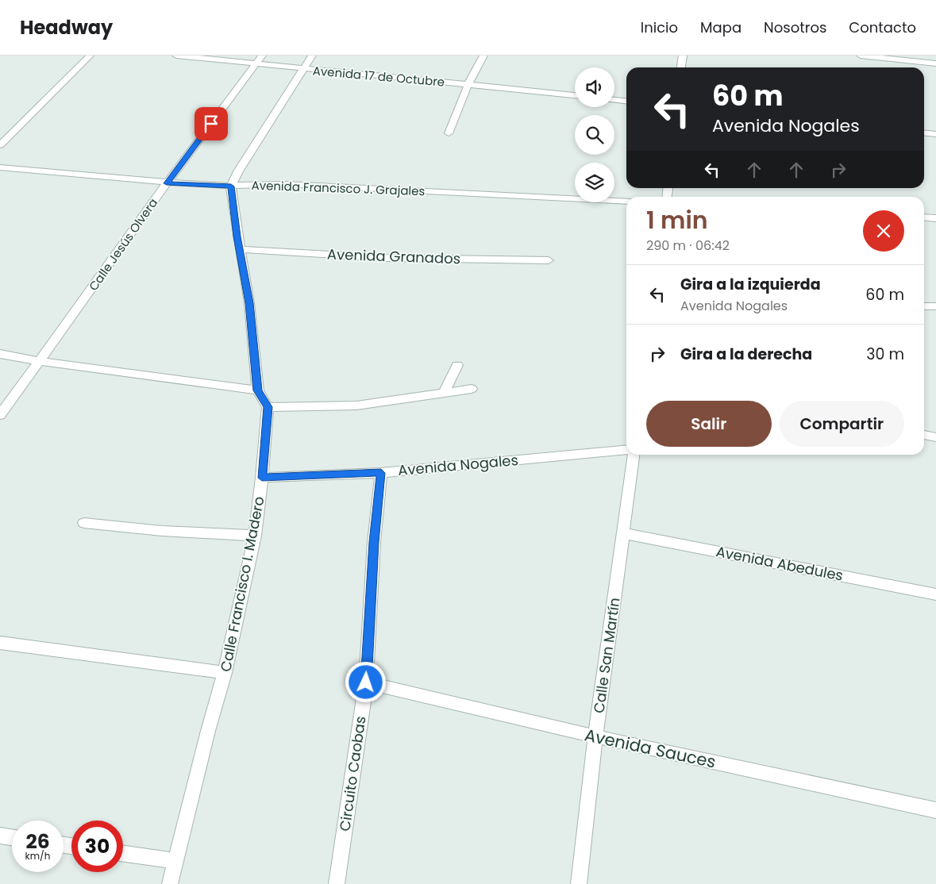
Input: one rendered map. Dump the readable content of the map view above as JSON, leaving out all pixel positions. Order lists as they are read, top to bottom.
{
  "streets": {
    "street": [
      "Avenida 17 de Octubre",
      "Avenida Francisco J. Grajales",
      "Calle Jesús Olvera",
      "Avenida Granados",
      "Avenida Nogales",
      "Avenida Abedules",
      "Calle Francisco I. Madero",
      "Calle San Martín",
      "Avenida Sauces",
      "Circuito Caobas"
    ]
  },
  "crossings": [
    ["Avenida 17 de Octubre", "Calle Jesús Olvera"],
    ["Avenida Francisco J. Grajales", "Calle Jesús Olvera"],
    ["Avenida Nogales", "Calle Francisco I. Madero"],
    ["Avenida Nogales", "Circuito Caobas"],
    ["Avenida Abedules", "Calle San Martín"],
    ["Calle San Martín", "Avenida Sauces"],
    ["Avenida Sauces", "Circuito Caobas"]
  ],
  "page": {
    "header": "Headway",
    "nav": [
      "Inicio",
      "Mapa",
      "Nosotros",
      "Contacto"
    ],
    "turn": ["60 m", "Avenida Nogales"],
    "heading": ["1 min", "290 m · 06:42"],
    "list": [
      {
        "name": "Gira a la izquierda",
        "note": "Avenida Nogales",
        "value": "60 m"
      },
      {
        "name": "Gira a la derecha",
        "value": "30 m"
      }
    ],
    "buttons": ["Salir", "Compartir"],
    "speed": "26 km/h",
    "limit": "30"
  }
}
